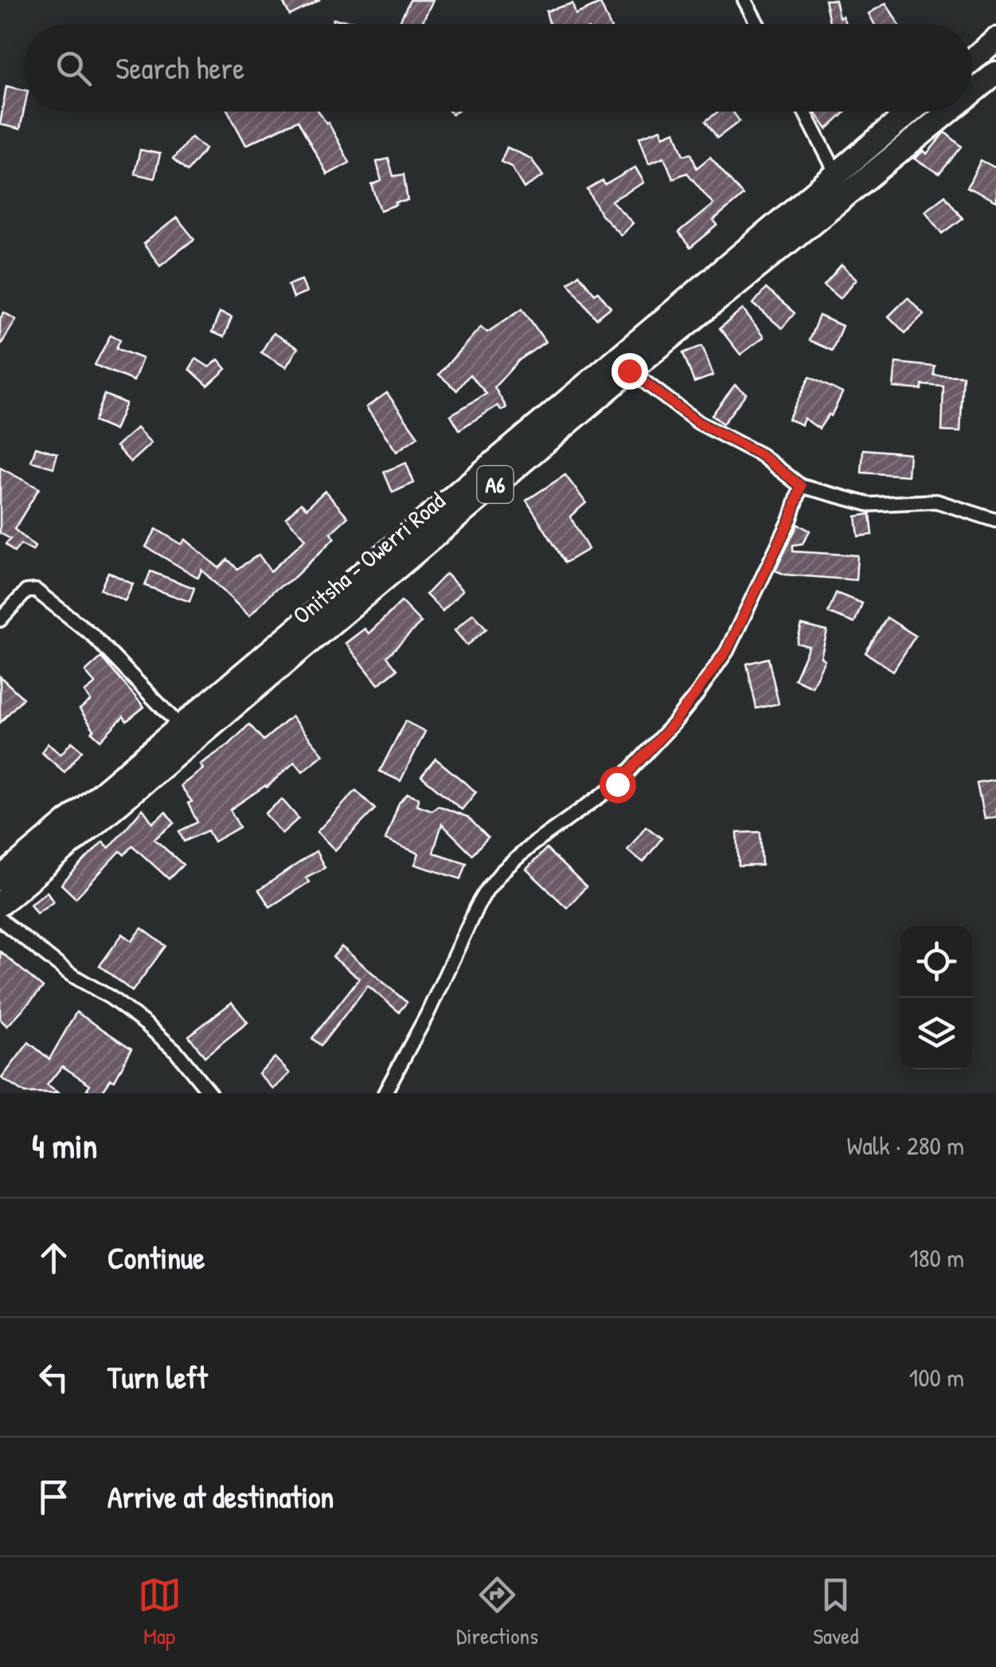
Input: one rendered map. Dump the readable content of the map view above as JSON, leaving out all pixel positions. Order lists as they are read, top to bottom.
{
  "streets": {
    "highway": ["A6", "Onitsha - Owerri Road"]
  },
  "page": {
    "search": "Search here",
    "heading": ["4 min", "Walk · 280 m"],
    "list": [
      ["Continue", "180 m"],
      ["Turn left", "100 m"],
      "Arrive at destination"
    ],
    "nav": ["Map", "Directions", "Saved"]
  }
}
